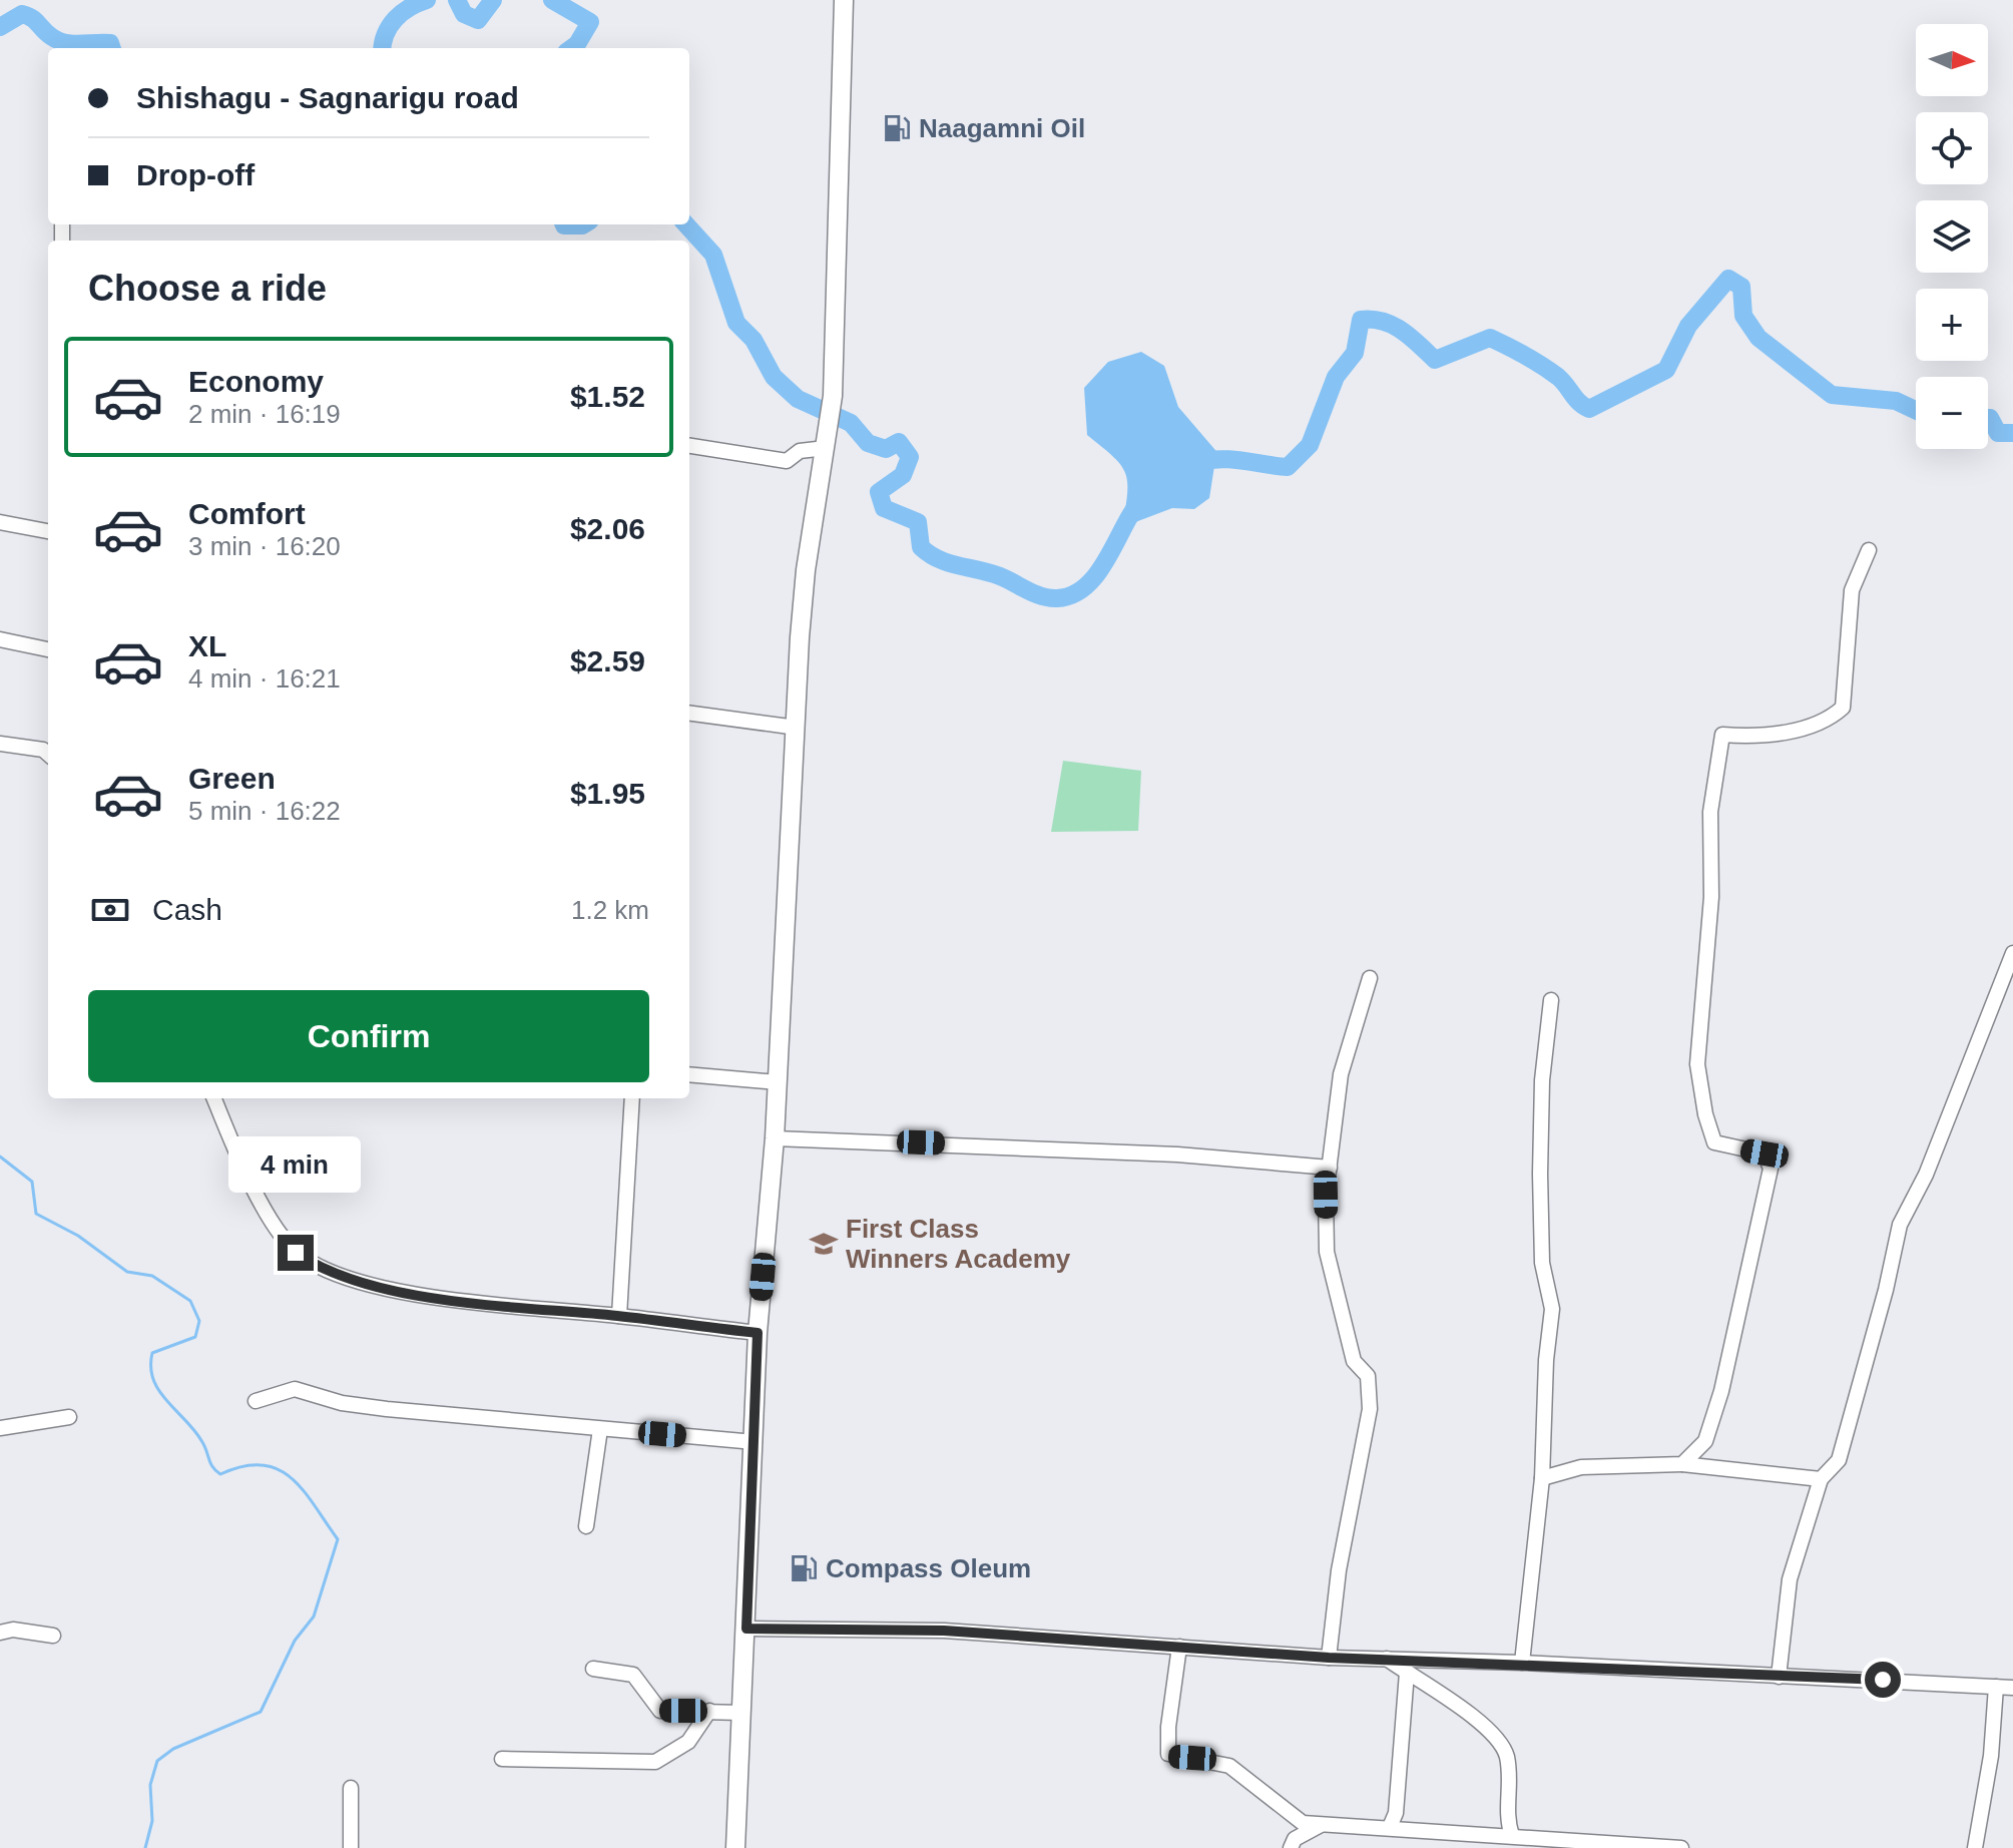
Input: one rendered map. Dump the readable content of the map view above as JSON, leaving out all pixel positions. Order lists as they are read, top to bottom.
{
  "places": {
    "fuel station": ["Naagamni Oil", "Compass Oleum"],
    "school or university": ["First Class Winners Academy"]
  },
  "north": "right",
  "page": {
    "map_buttons": ["+", "−"],
    "banner": ["Shishagu - Sagnarigu road", "Drop-off"],
    "heading": "Choose a ride",
    "list": [
      {
        "name": "Economy",
        "note": "2 min · 16:19",
        "value": "$1.52"
      },
      {
        "name": "Comfort",
        "note": "3 min · 16:20",
        "value": "$2.06"
      },
      {
        "name": "XL",
        "note": "4 min · 16:21",
        "value": "$2.59"
      },
      {
        "name": "Green",
        "note": "5 min · 16:22",
        "value": "$1.95"
      }
    ],
    "pay": ["Cash", "1.2 km"],
    "buttons": "Confirm",
    "bubble": "4 min"
  }
}
